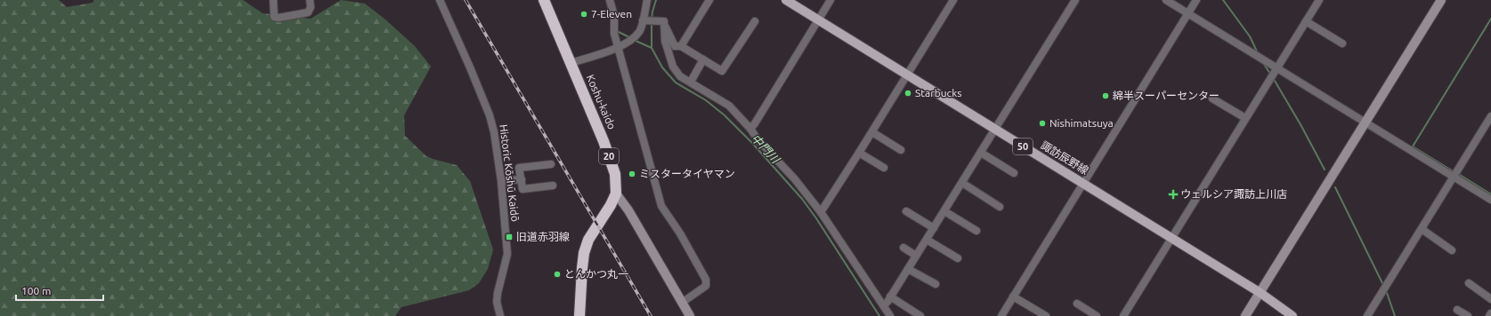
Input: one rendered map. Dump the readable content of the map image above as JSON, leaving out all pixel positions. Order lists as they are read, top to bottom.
{
  "streets": {
    "highway": ["Koshu-kaido", "20"],
    "main road": ["50", "諏訪辰野線"],
    "street": ["Historic Kōshū Kaidō"]
  },
  "water": ["中門川"],
  "places": {
    "other": [
      "7-Eleven",
      "Starbucks",
      "綿半スーパーセンター",
      "Nishimatsuya",
      "ミスタータイヤマン",
      "とんかつ丸一"
    ],
    "health": ["ウェルシア諏訪上川店"],
    "transit": ["旧道赤羽線"]
  },
  "scale_bar": "100 m"
}
